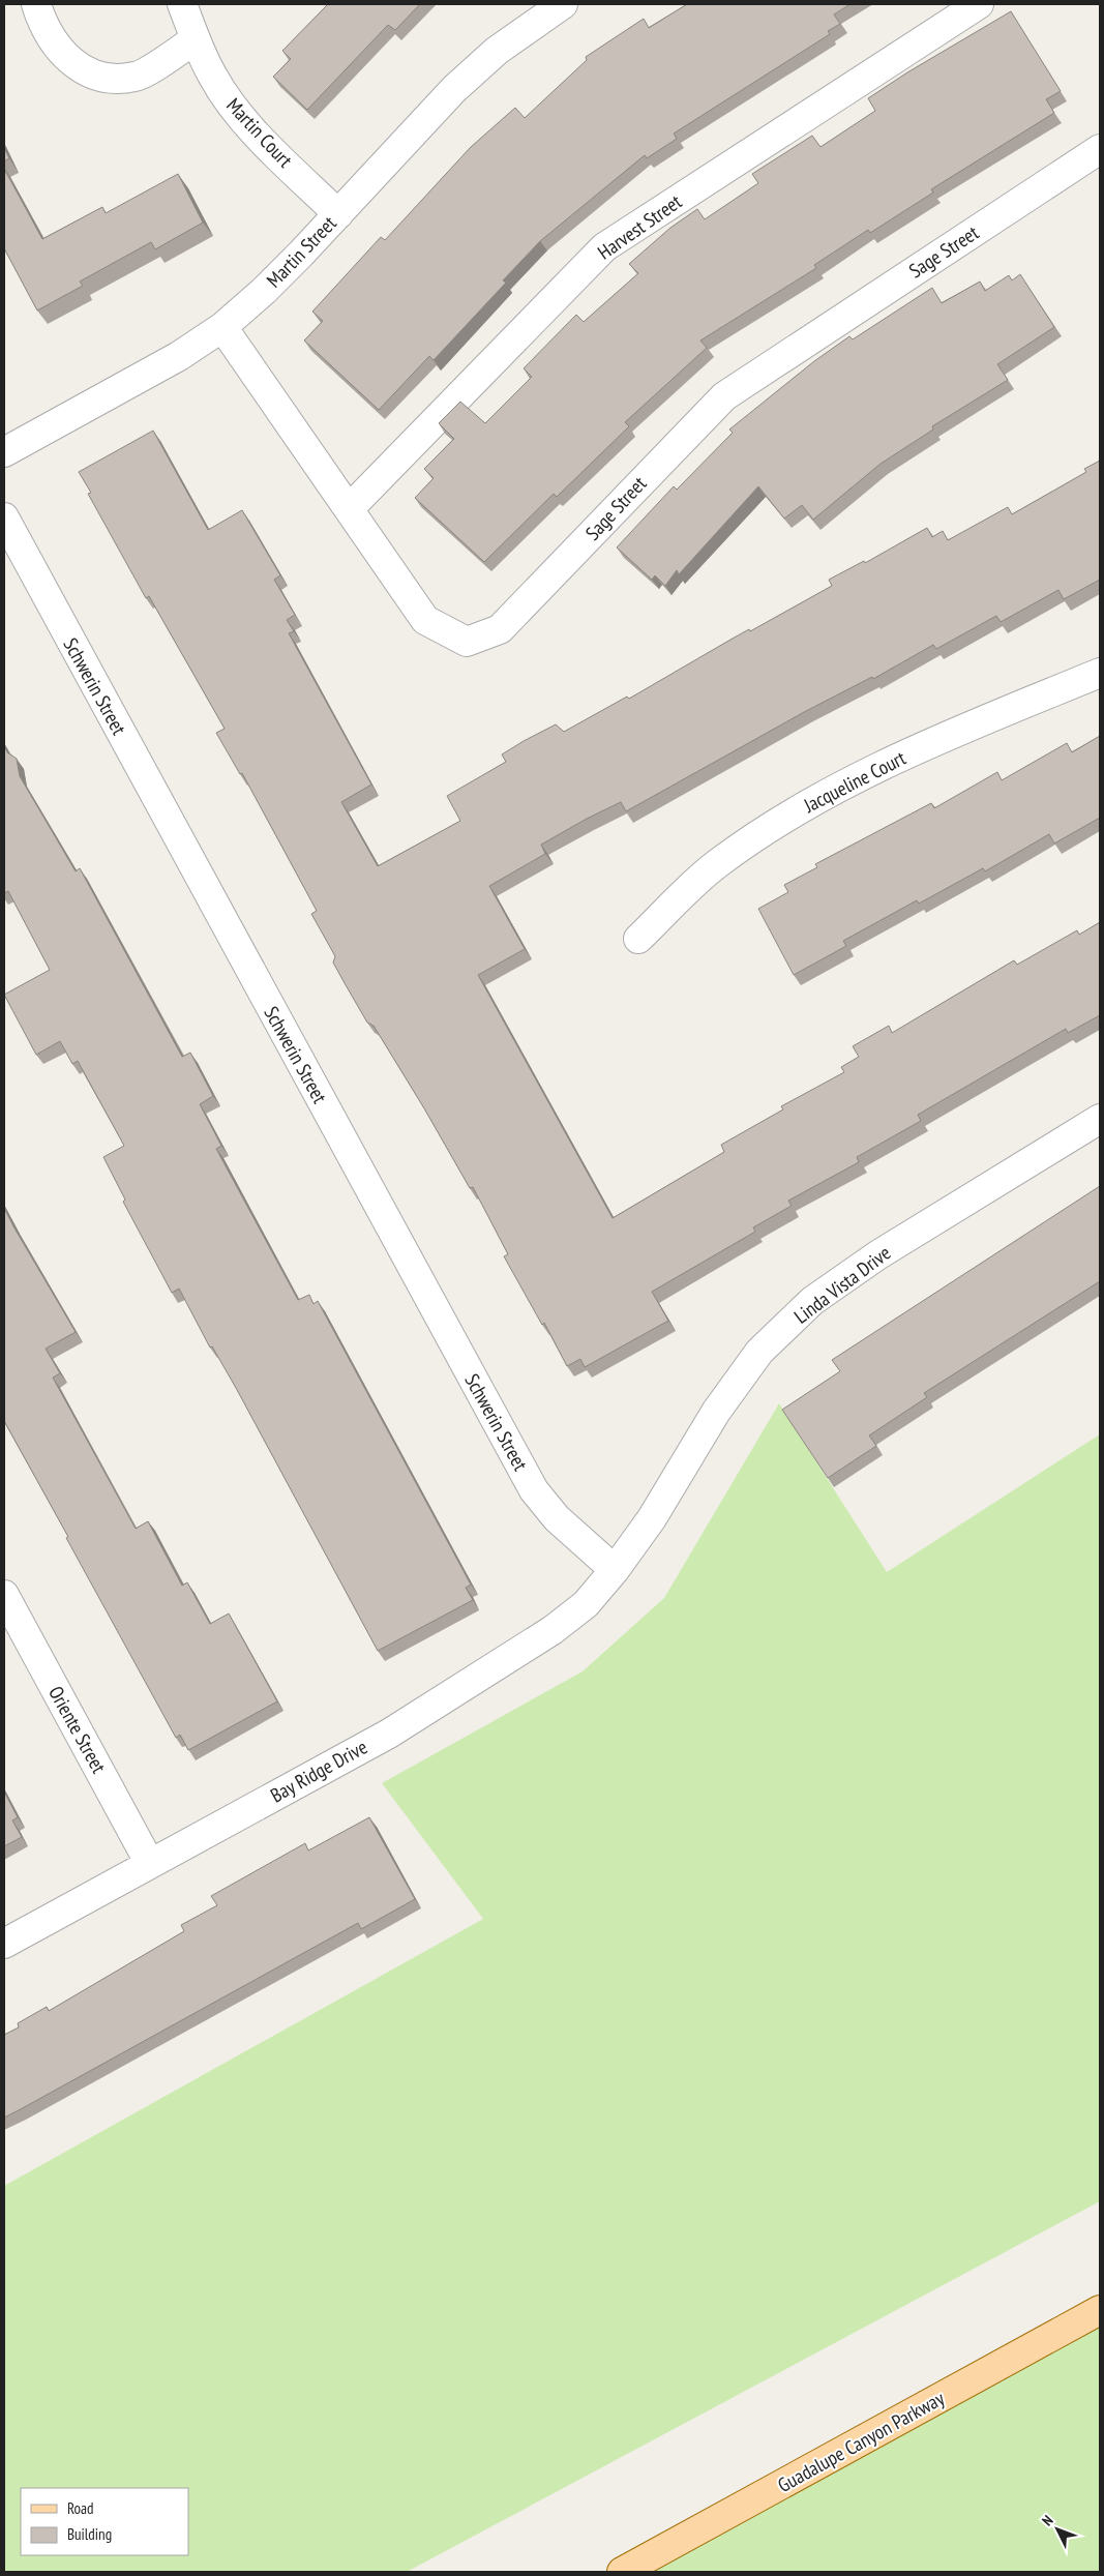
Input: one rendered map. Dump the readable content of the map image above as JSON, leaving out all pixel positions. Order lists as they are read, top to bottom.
{
  "streets": {
    "main road": ["Guadalupe Canyon Parkway"],
    "street": [
      "Martin Court",
      "Harvest Street",
      "Martin Street",
      "Sage Street",
      "Schwerin Street",
      "Jacqueline Court",
      "Linda Vista Drive",
      "Oriente Street",
      "Bay Ridge Drive"
    ]
  },
  "crossings": [
    ["Martin Court", "Martin Street"],
    ["Harvest Street", "Sage Street"],
    ["Martin Street", "Sage Street"],
    ["Schwerin Street", "Linda Vista Drive"],
    ["Schwerin Street", "Bay Ridge Drive"],
    ["Linda Vista Drive", "Bay Ridge Drive"],
    ["Oriente Street", "Bay Ridge Drive"]
  ],
  "legend": ["Road", "Building"],
  "north": "top left"
}
